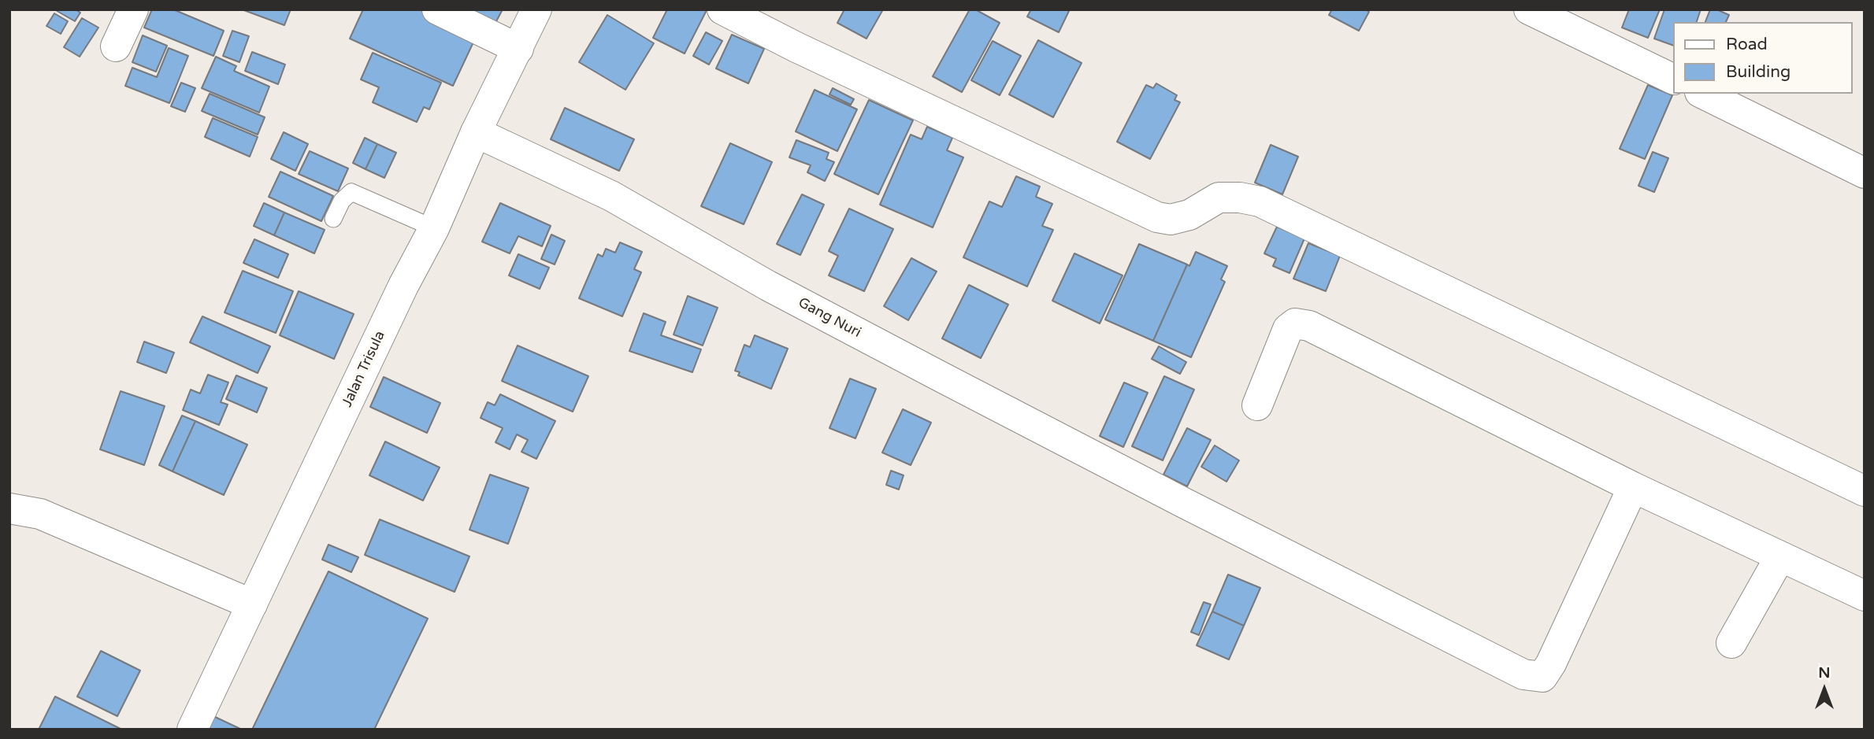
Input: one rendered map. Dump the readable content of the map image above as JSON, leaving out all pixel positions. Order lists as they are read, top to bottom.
{
  "streets": {
    "street": ["Gang Nuri", "Jalan Trisula"]
  },
  "crossings": [
    ["Gang Nuri", "Jalan Trisula"]
  ],
  "legend": ["Road", "Building"],
  "north": "top"
}
